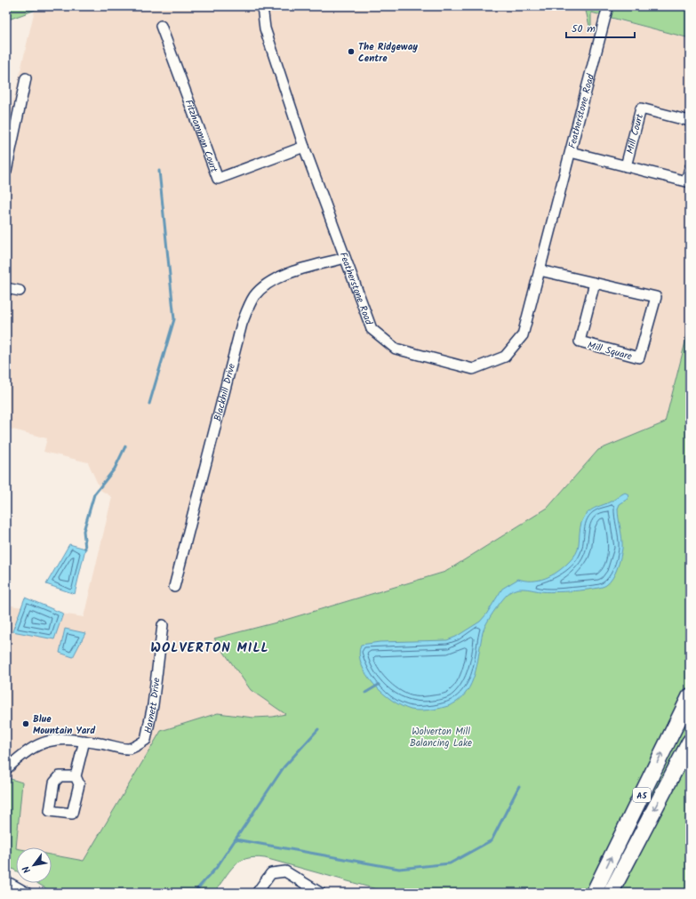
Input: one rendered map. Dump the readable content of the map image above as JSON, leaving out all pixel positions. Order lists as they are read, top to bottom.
{
  "streets": {
    "highway": ["A5"],
    "street": [
      "Featherstone Road",
      "Mill Court",
      "Fitzhammon Court",
      "Mill Square",
      "Blackhill Drive",
      "Harnett Drive"
    ]
  },
  "crossings": [
    ["Featherstone Road", "Mill Court"],
    ["Featherstone Road", "Fitzhammon Court"],
    ["Featherstone Road", "Mill Square"],
    ["Featherstone Road", "Blackhill Drive"]
  ],
  "districts": ["WOLVERTON MILL"],
  "parks": ["Wolverton Mill Balancing Lake"],
  "places": ["The Ridgeway Centre", "Blue Mountain Yard"],
  "scale_bar": "50 m",
  "north": "bottom left"
}
